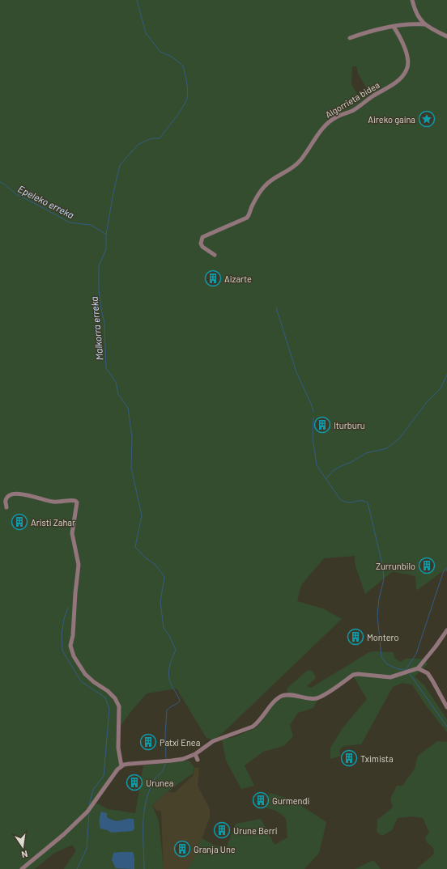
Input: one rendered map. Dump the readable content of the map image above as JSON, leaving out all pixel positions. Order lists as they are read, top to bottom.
{
  "streets": {
    "street": ["Algorrieta bidea"]
  },
  "water": ["Epeleko erreka", "Malkorra erreka"],
  "places": {
    "place": ["Aireko gaina"],
    "building": [
      "Aizarte",
      "Iturburu",
      "Aristi Zahar",
      "Zurrunbilo",
      "Montero",
      "Patxi Enea",
      "Tximista",
      "Urunea",
      "Gurmendi",
      "Urune Berri",
      "Granja Une"
    ]
  },
  "north": "bottom"
}
